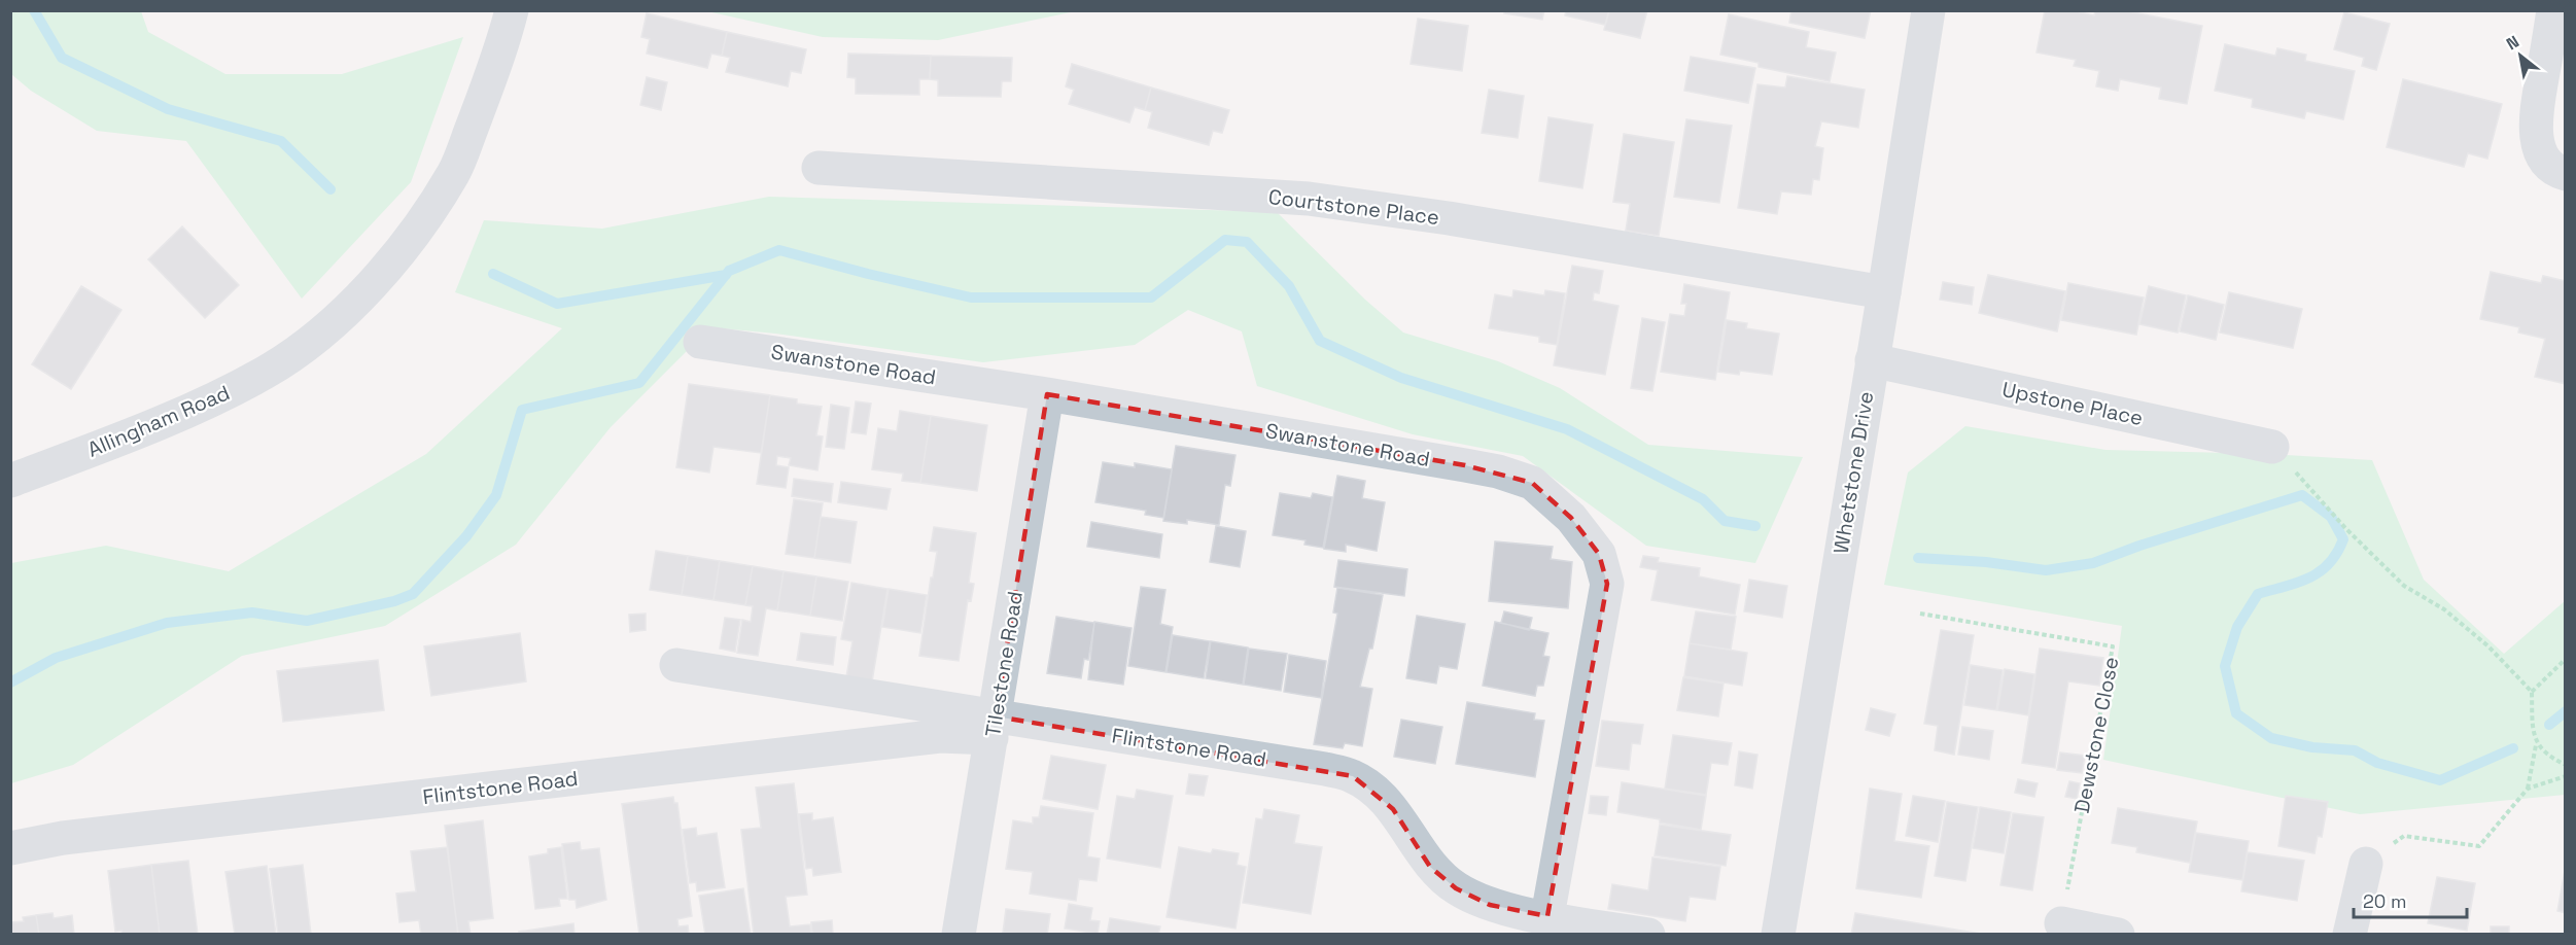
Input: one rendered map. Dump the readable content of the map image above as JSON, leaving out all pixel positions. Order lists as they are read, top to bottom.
{
  "streets": {
    "street": [
      "Courtstone Place",
      "Swanstone Road",
      "Upstone Place",
      "Allingham Road",
      "Whetstone Drive",
      "Tilestone Road",
      "Flintstone Road"
    ],
    "path": ["Dewstone Close"]
  },
  "crossings": [
    ["Courtstone Place", "Whetstone Drive"],
    ["Swanstone Road", "Tilestone Road"],
    ["Swanstone Road", "Flintstone Road"],
    ["Upstone Place", "Whetstone Drive"],
    ["Tilestone Road", "Flintstone Road"]
  ],
  "scale_bar": "20 m",
  "north": "top left"
}
